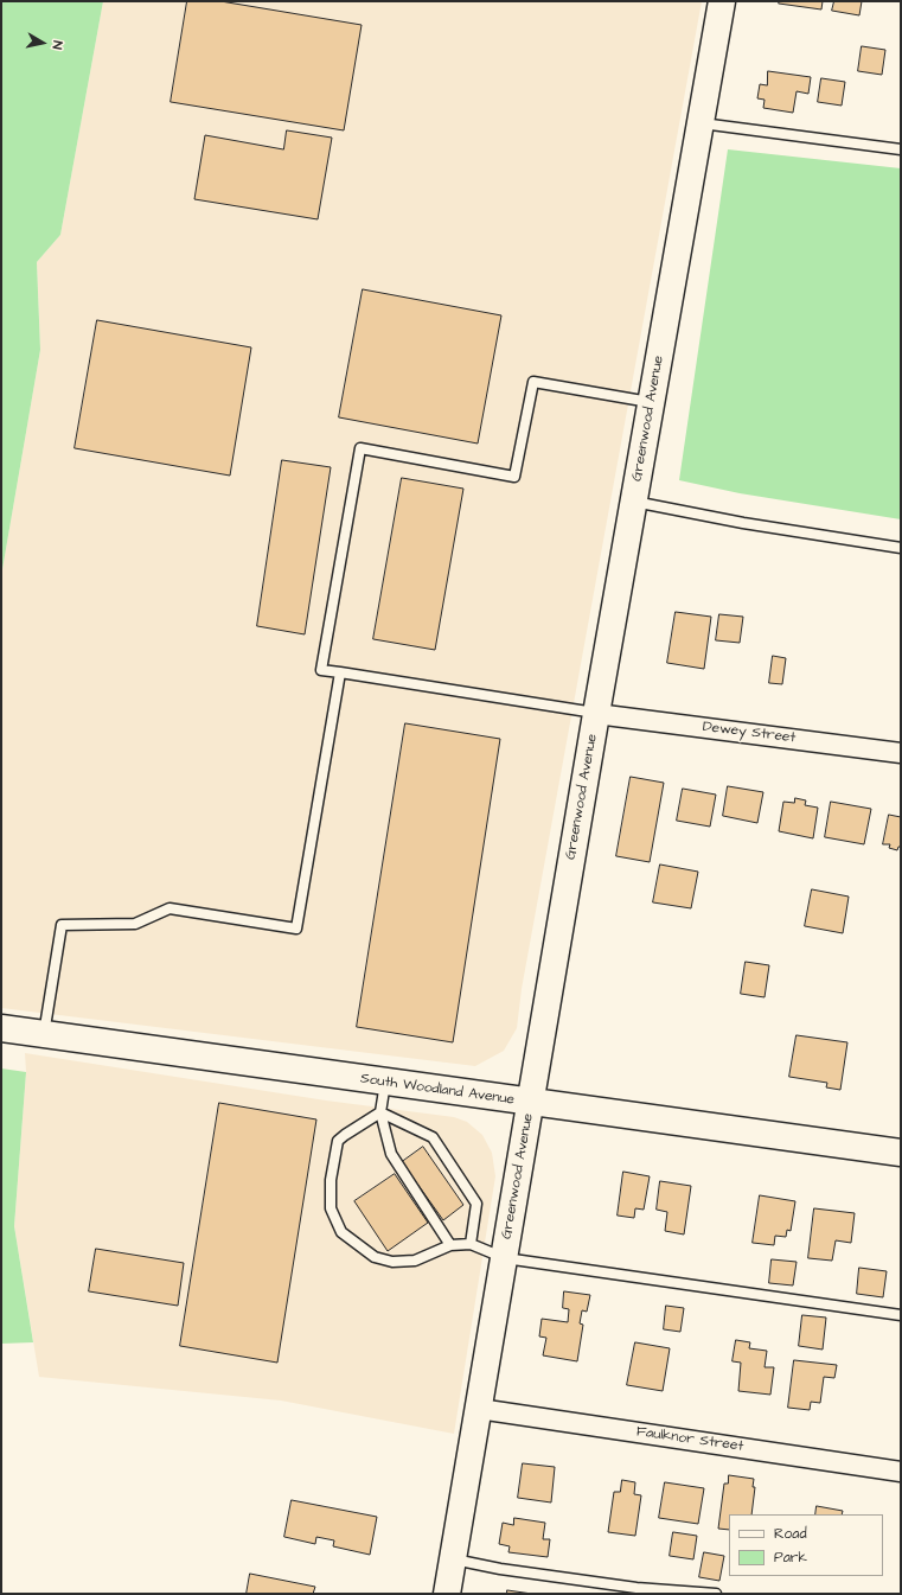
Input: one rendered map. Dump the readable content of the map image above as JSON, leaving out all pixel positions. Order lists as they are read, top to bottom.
{
  "streets": {
    "street": [
      "Greenwood Avenue",
      "Dewey Street",
      "South Woodland Avenue",
      "Faulknor Street"
    ]
  },
  "crossings": [
    ["Greenwood Avenue", "Dewey Street"],
    ["Greenwood Avenue", "South Woodland Avenue"],
    ["Greenwood Avenue", "Faulknor Street"]
  ],
  "legend": ["Road", "Park"],
  "north": "right"
}
